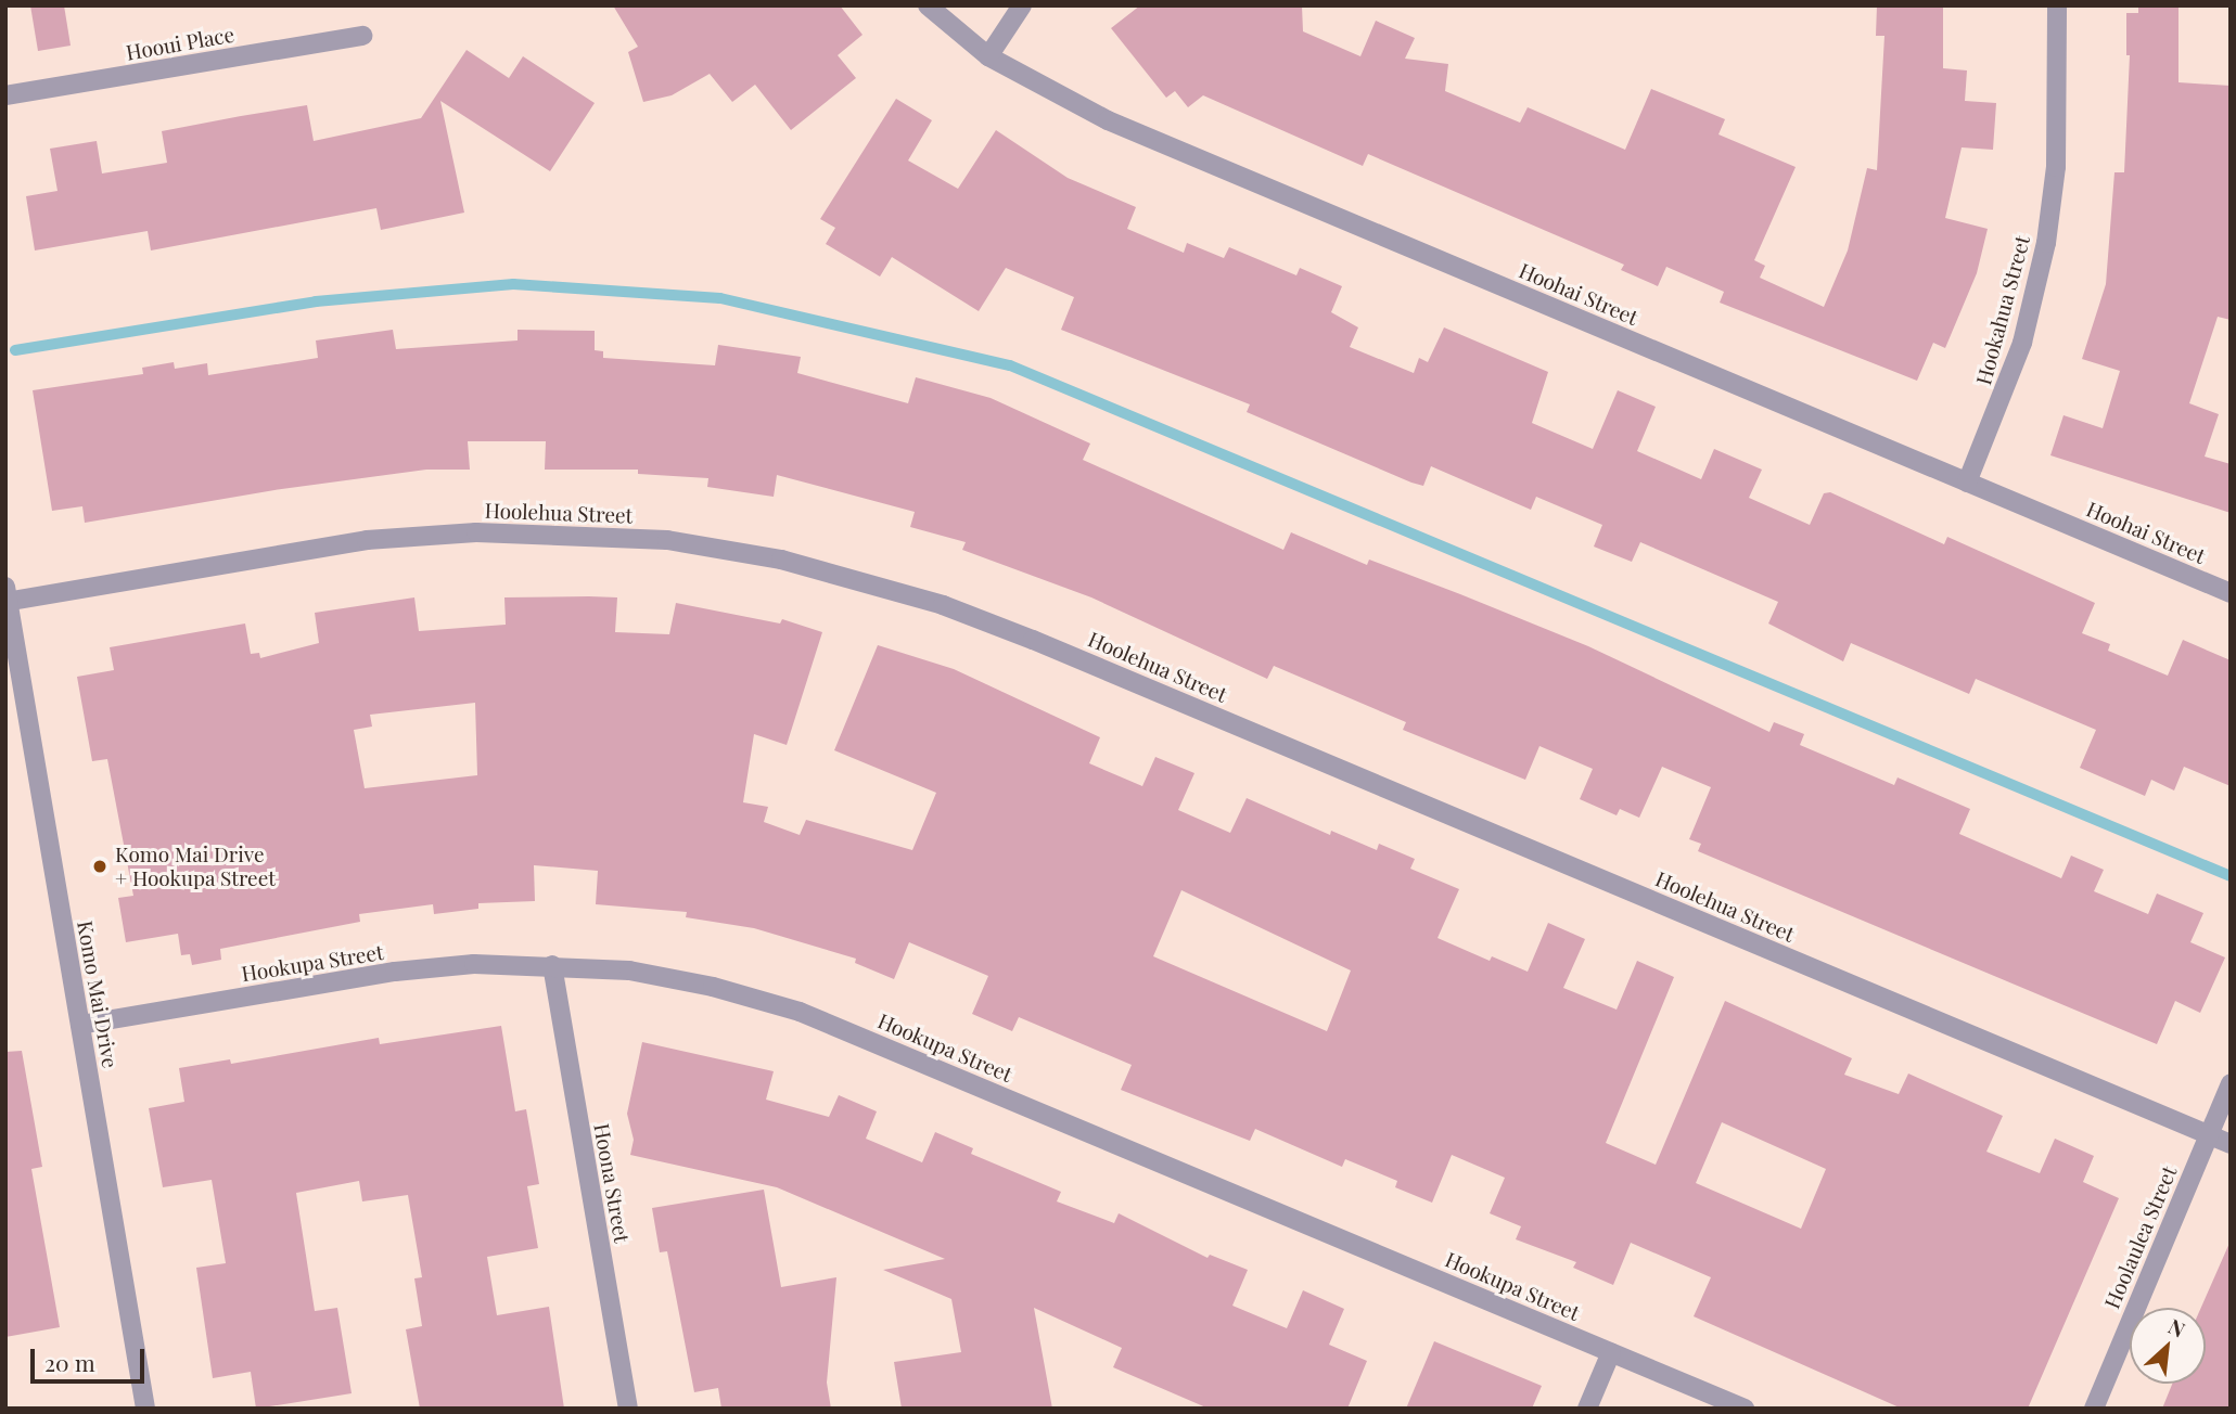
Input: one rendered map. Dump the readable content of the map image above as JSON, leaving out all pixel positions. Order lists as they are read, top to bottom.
{
  "streets": {
    "street": [
      "Hooui Place",
      "Hoohai Street",
      "Hookahua Street",
      "Hoolehua Street",
      "Hookupa Street",
      "Komo Mai Drive",
      "Hoona Street",
      "Hoolaulea Street"
    ]
  },
  "crossings": [
    ["Hoohai Street", "Hookahua Street"],
    ["Hoolehua Street", "Komo Mai Drive"],
    ["Hoolehua Street", "Hoolaulea Street"],
    ["Hookupa Street", "Komo Mai Drive"],
    ["Hookupa Street", "Hoona Street"]
  ],
  "places": ["Komo Mai Drive + Hookupa Street"],
  "scale_bar": "20 m",
  "north": "top right"
}
